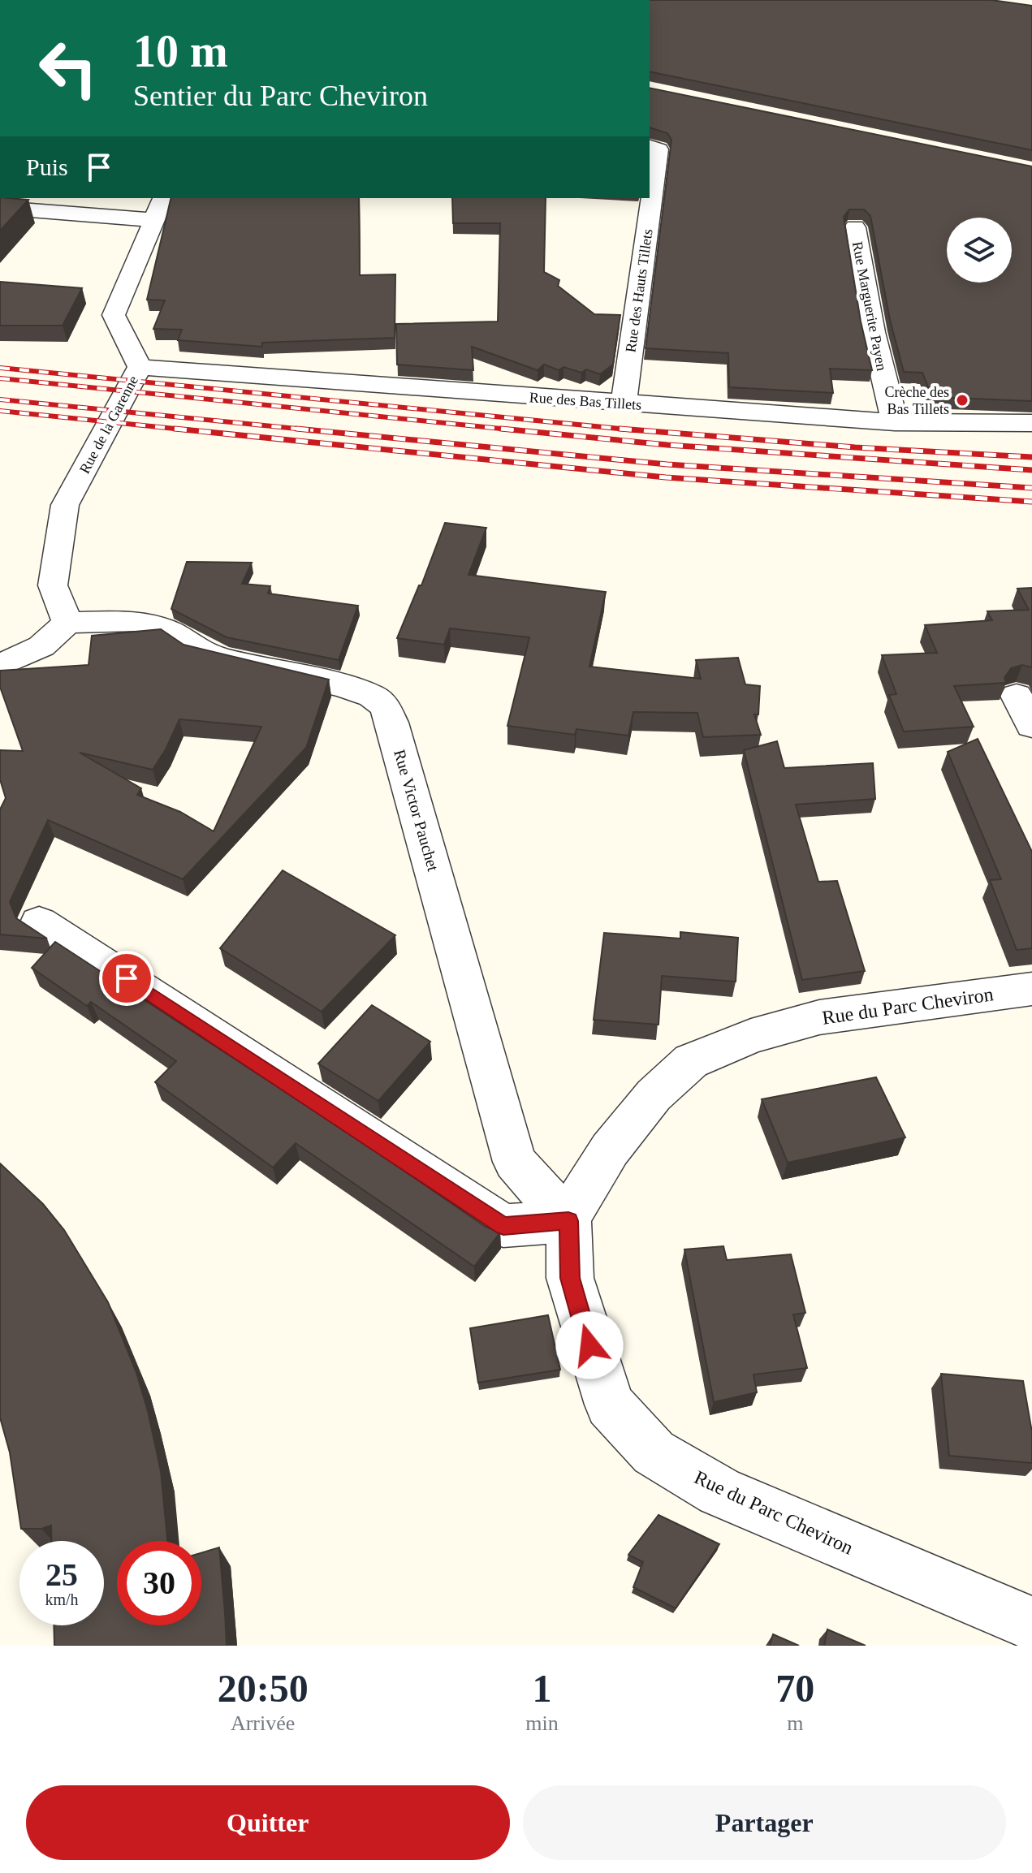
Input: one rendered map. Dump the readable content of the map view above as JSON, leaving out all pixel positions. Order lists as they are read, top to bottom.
{
  "streets": {
    "street": [
      "Rue des Hauts Tillets",
      "Rue Marguerite Payen",
      "Rue des Bas Tillets",
      "Rue de la Garenne",
      "Rue Victor Pauchet",
      "Rue du Parc Cheviron"
    ]
  },
  "crossings": [
    ["Rue des Hauts Tillets", "Rue des Bas Tillets"],
    ["Rue Marguerite Payen", "Rue des Bas Tillets"],
    ["Rue des Bas Tillets", "Rue de la Garenne"],
    ["Rue de la Garenne", "Rue Victor Pauchet"],
    ["Rue Victor Pauchet", "Rue du Parc Cheviron"]
  ],
  "places": ["Crèche des Bas Tillets"],
  "page": {
    "turn": ["10 m", "Sentier du Parc Cheviron"],
    "then": "Puis",
    "speed": "25 km/h",
    "limit": "30",
    "eta": [
      "20:50",
      "Arrivée",
      "1",
      "min",
      "70",
      "m"
    ],
    "buttons": ["Quitter", "Partager"]
  }
}
